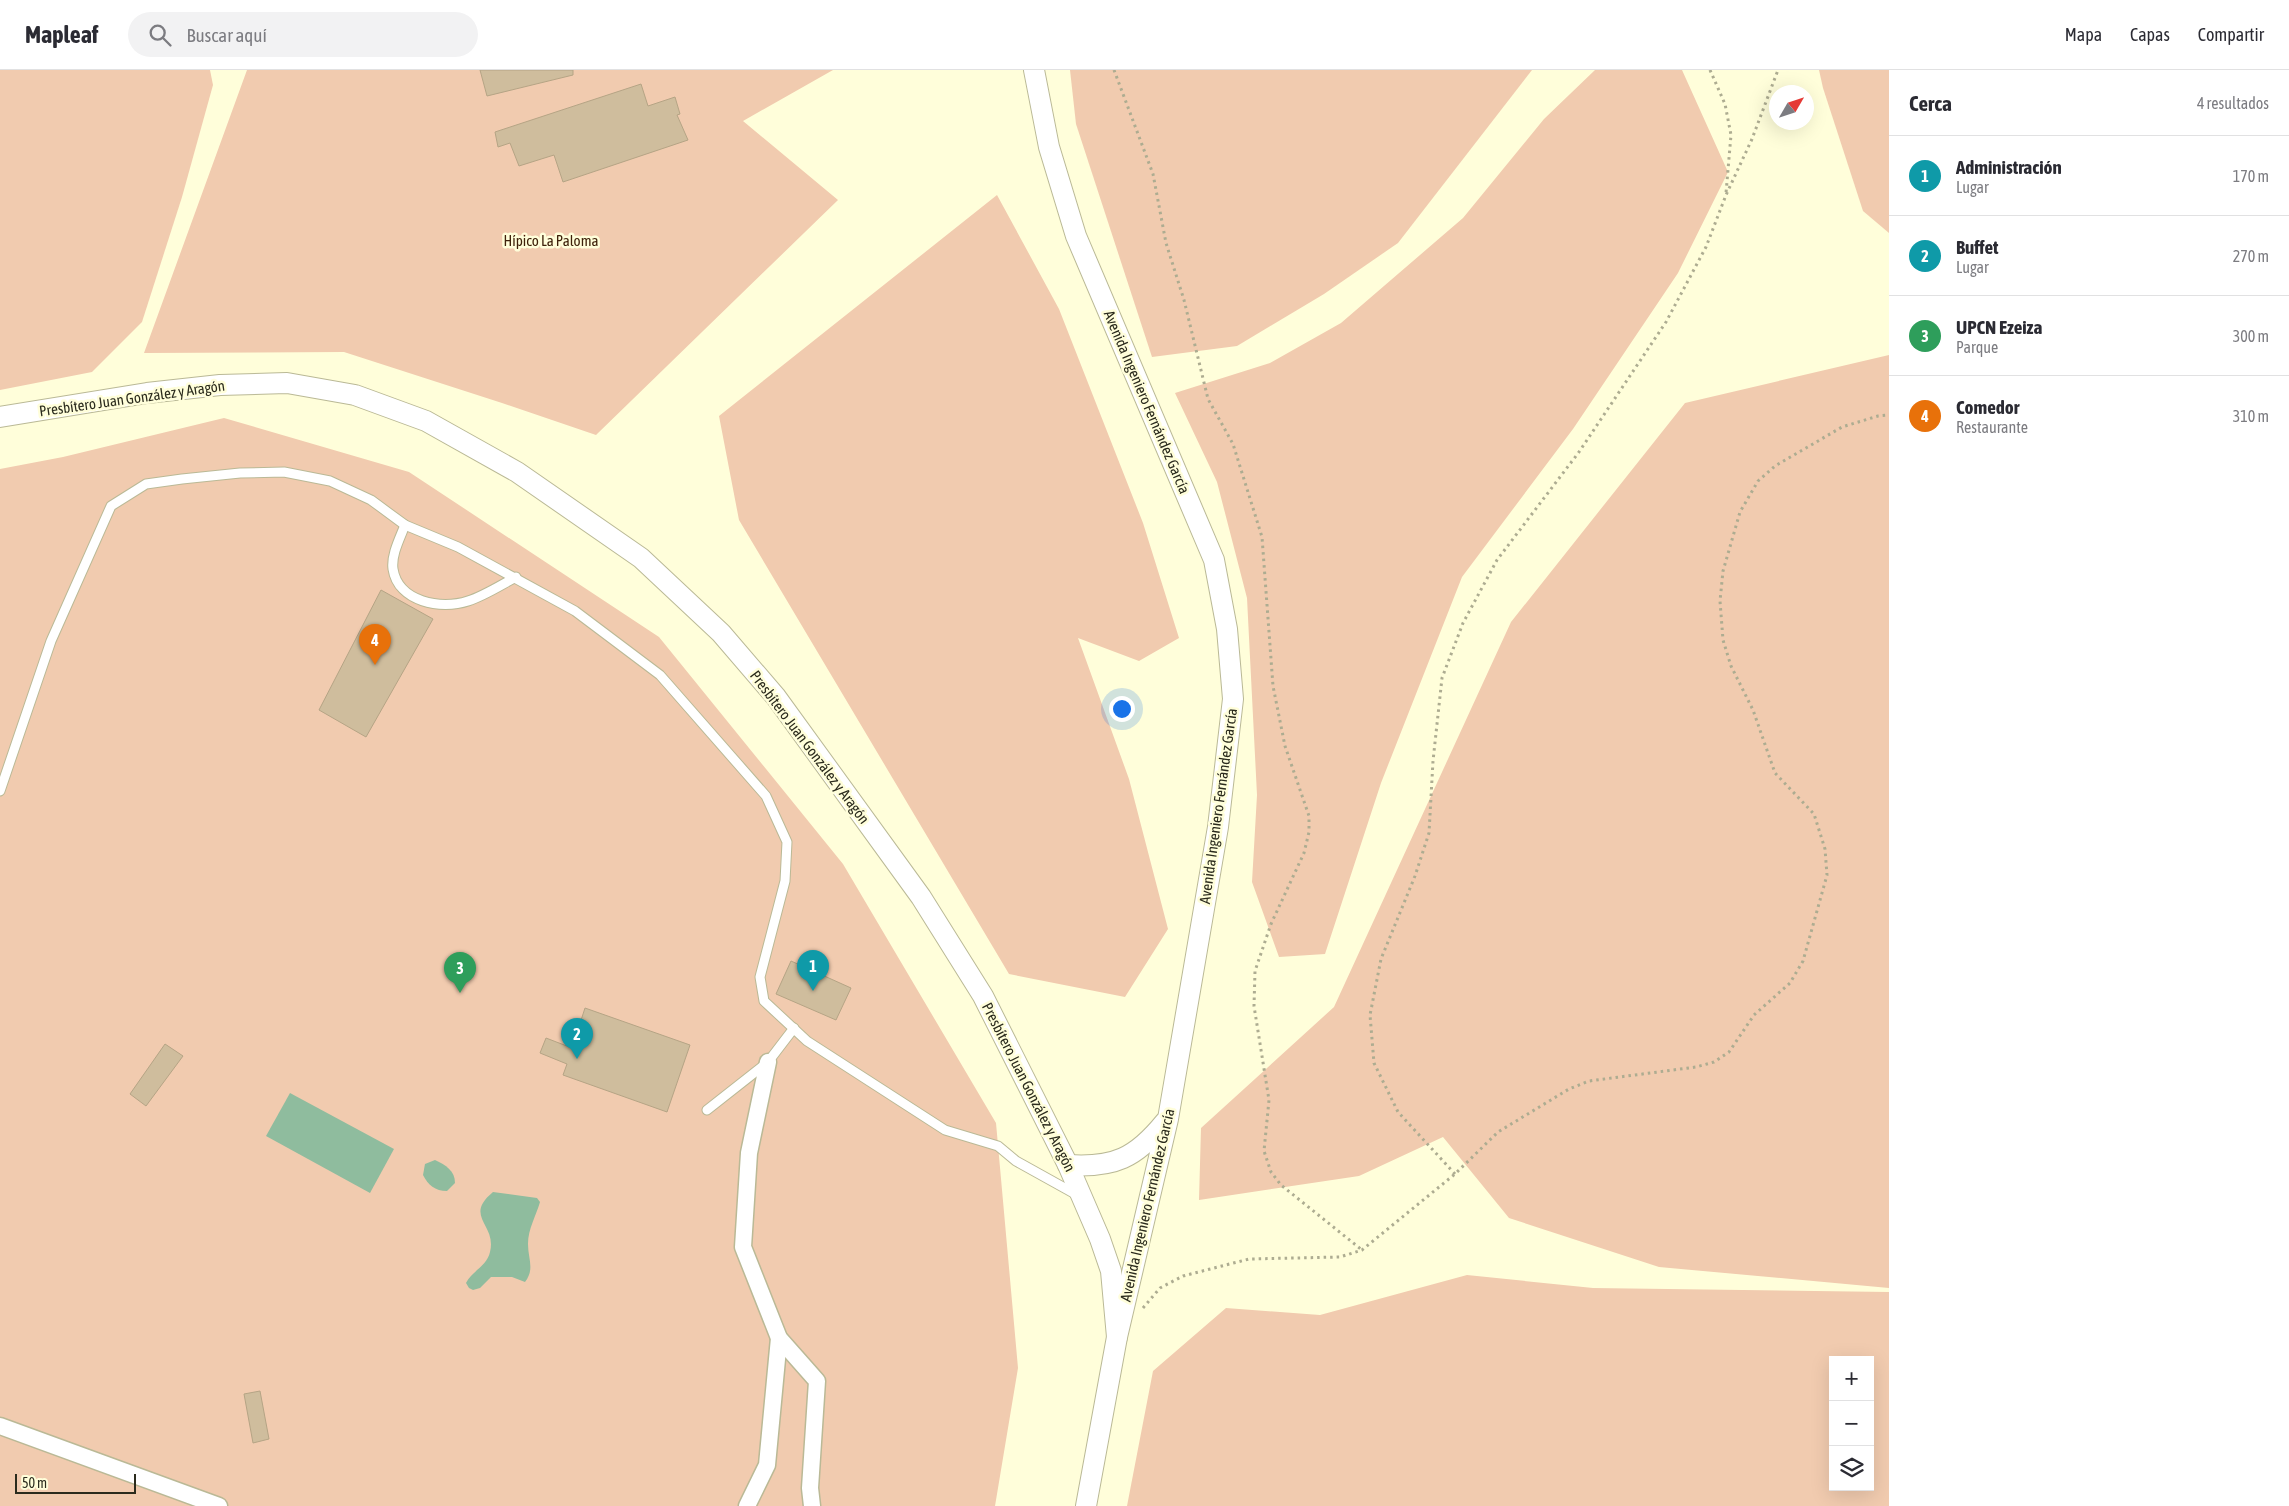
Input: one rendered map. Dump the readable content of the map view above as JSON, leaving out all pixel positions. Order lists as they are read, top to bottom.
{
  "streets": {
    "street": ["Presbítero Juan González y Aragón", "Avenida Ingeniero Fernández García"]
  },
  "crossings": [
    ["Presbítero Juan González y Aragón", "Avenida Ingeniero Fernández García"]
  ],
  "parks": ["Hípico La Paloma"],
  "scale_bar": "50 m",
  "north": "top right",
  "page": {
    "header": "Mapleaf",
    "search": "Buscar aquí",
    "nav": ["Mapa", "Capas", "Compartir"],
    "heading": ["Cerca", "4 resultados"],
    "list": [
      {
        "mark": "1",
        "name": "Administración",
        "note": "Lugar",
        "value": "170 m"
      },
      {
        "mark": "2",
        "name": "Buffet",
        "note": "Lugar",
        "value": "270 m"
      },
      {
        "mark": "3",
        "name": "UPCN Ezeiza",
        "note": "Parque",
        "value": "300 m"
      },
      {
        "mark": "4",
        "name": "Comedor",
        "note": "Restaurante",
        "value": "310 m"
      }
    ],
    "pins": [
      "4",
      "1",
      "3",
      "2"
    ],
    "map_buttons": ["+", "−"],
    "scale": "50 m"
  }
}
